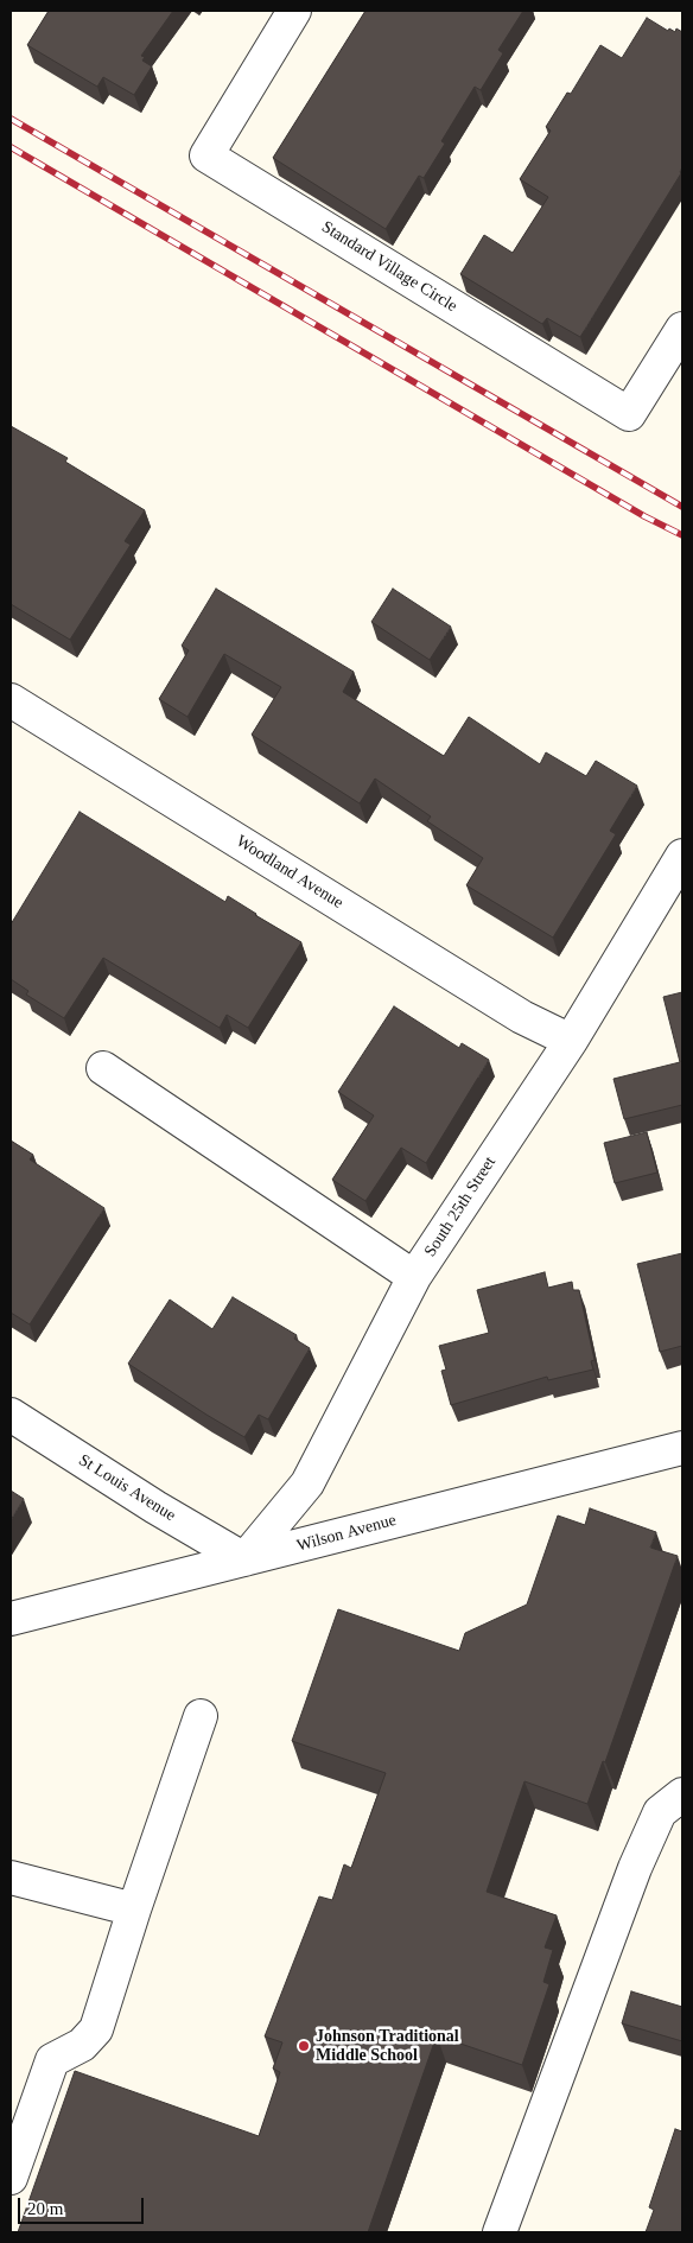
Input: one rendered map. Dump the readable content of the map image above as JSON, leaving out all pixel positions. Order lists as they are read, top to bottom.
{
  "streets": {
    "street": [
      "Standard Village Circle",
      "Woodland Avenue",
      "South 25th Street",
      "St Louis Avenue",
      "Wilson Avenue"
    ]
  },
  "crossings": [
    ["Woodland Avenue", "South 25th Street"],
    ["South 25th Street", "St Louis Avenue"],
    ["South 25th Street", "Wilson Avenue"],
    ["St Louis Avenue", "Wilson Avenue"]
  ],
  "places": ["Johnson Traditional Middle School"],
  "scale_bar": "20 m"
}
